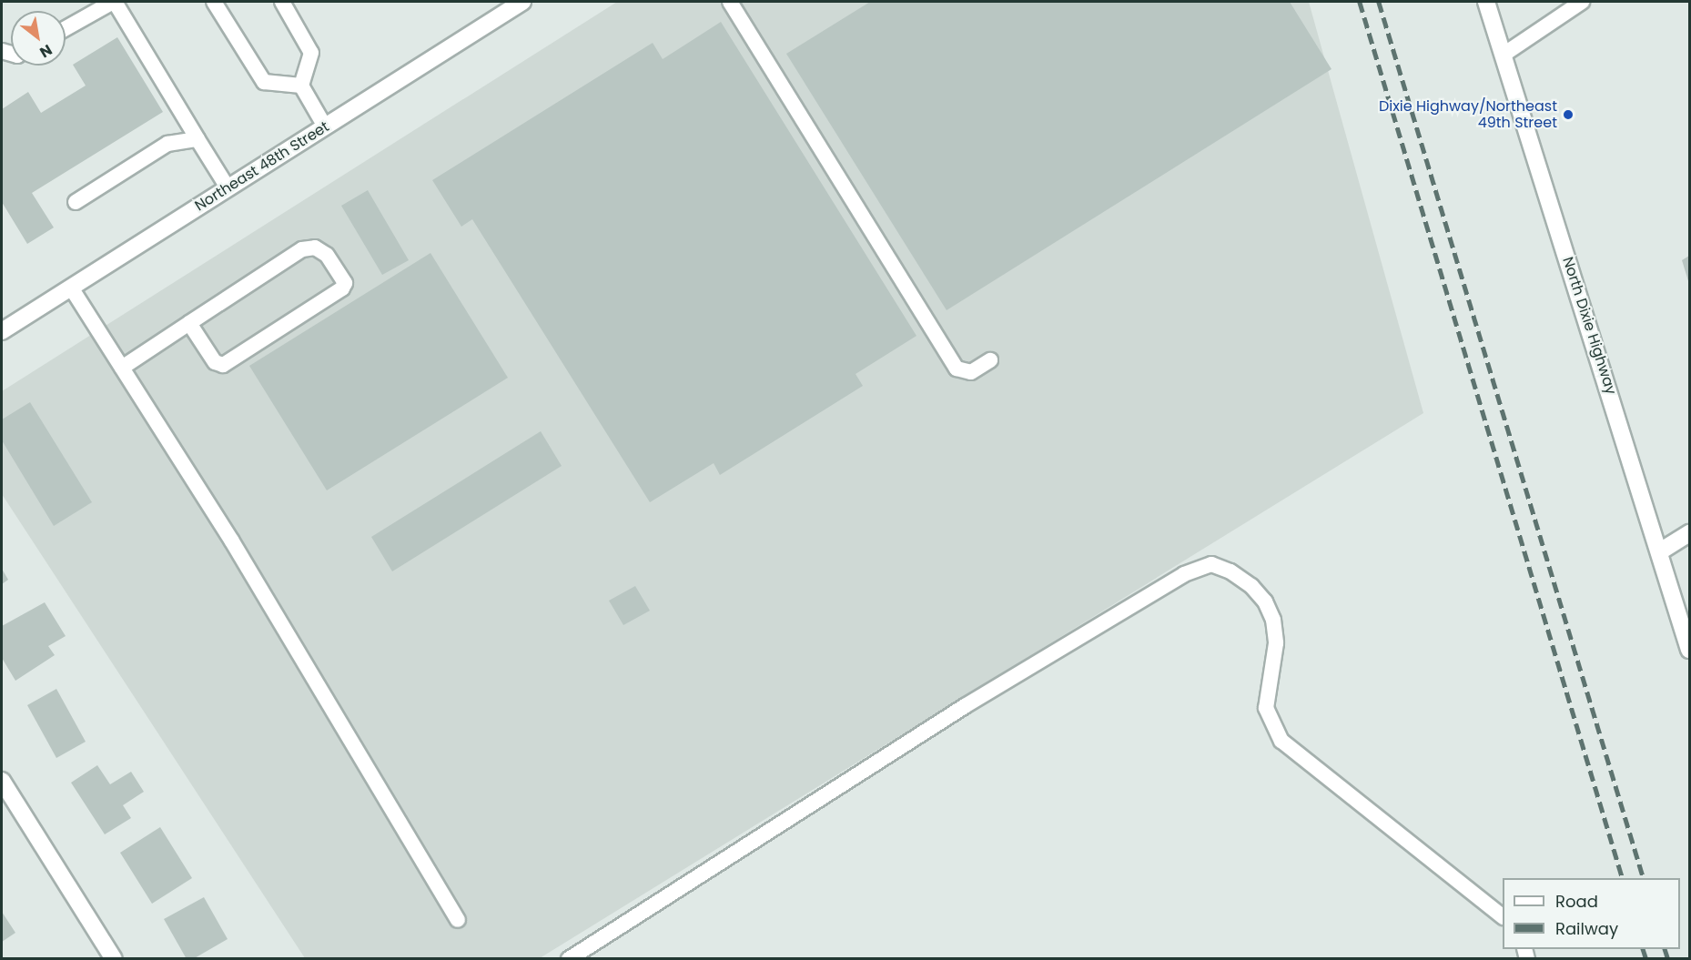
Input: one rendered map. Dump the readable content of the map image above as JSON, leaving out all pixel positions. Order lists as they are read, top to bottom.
{
  "streets": {
    "street": ["Northeast 48th Street", "North Dixie Highway"]
  },
  "places": ["Dixie Highway/Northeast 49th Street"],
  "legend": ["Road", "Railway"],
  "north": "bottom right"
}
